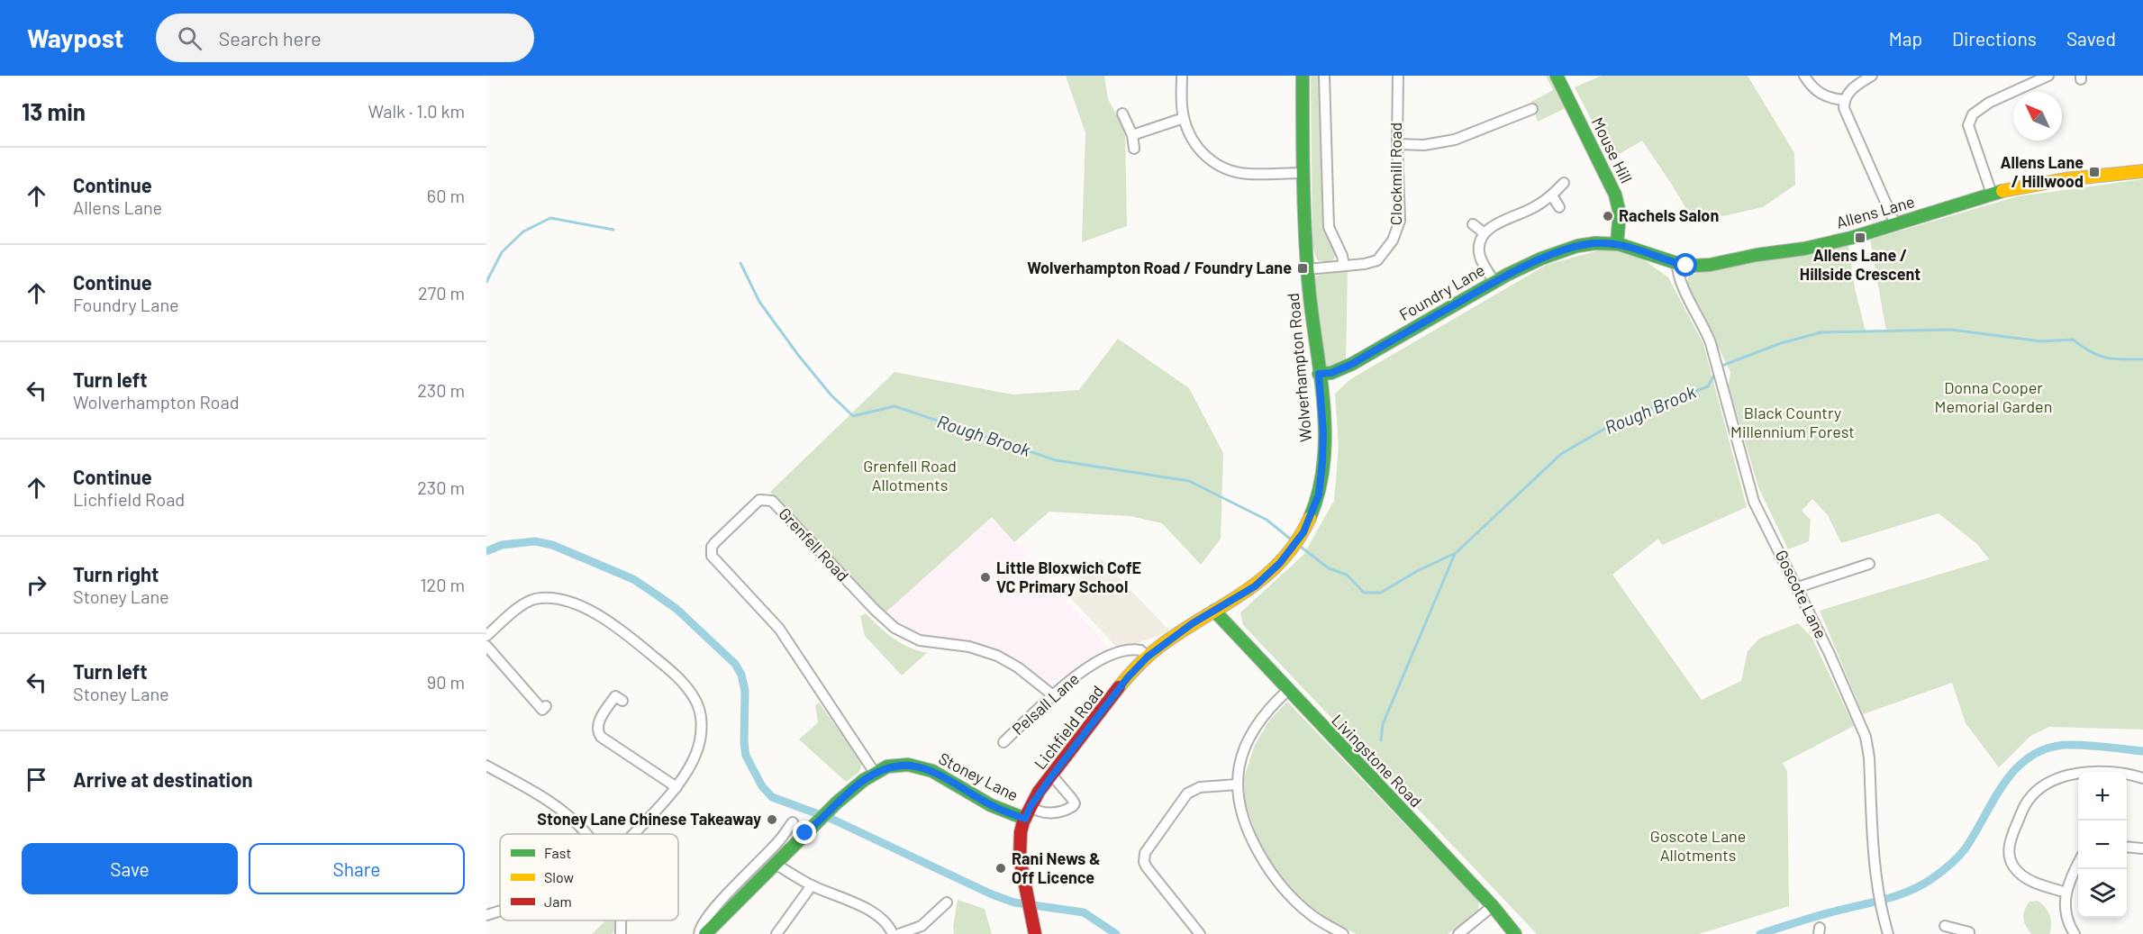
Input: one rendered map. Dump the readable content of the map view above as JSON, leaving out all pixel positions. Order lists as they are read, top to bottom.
{
  "streets": {
    "street": [
      "Mouse Hill",
      "Clockmill Road",
      "Allens Lane",
      "Foundry Lane",
      "Wolverhampton Road",
      "Grenfell Road",
      "Goscote Lane",
      "Pelsall Lane",
      "Lichfield Road",
      "Livingstone Road",
      "Stoney Lane"
    ]
  },
  "crossings": [
    ["Mouse Hill", "Allens Lane"],
    ["Mouse Hill", "Foundry Lane"],
    ["Clockmill Road", "Wolverhampton Road"],
    ["Allens Lane", "Foundry Lane"],
    ["Allens Lane", "Goscote Lane"],
    ["Foundry Lane", "Wolverhampton Road"],
    ["Wolverhampton Road", "Lichfield Road"],
    ["Wolverhampton Road", "Livingstone Road"],
    ["Grenfell Road", "Pelsall Lane"],
    ["Grenfell Road", "Stoney Lane"],
    ["Pelsall Lane", "Lichfield Road"],
    ["Lichfield Road", "Livingstone Road"],
    ["Lichfield Road", "Stoney Lane"]
  ],
  "water": ["Rough Brook"],
  "parks": [
    "Donna Cooper Memorial Garden",
    "Black Country Millennium Forest",
    "Grenfell Road Allotments",
    "Goscote Lane Allotments"
  ],
  "places": {
    "transit": ["Allens Lane / Hillwood", "Allens Lane / Hillside Crescent", "Wolverhampton Road / Foundry Lane"],
    "other": [
      "Rachels Salon",
      "Little Bloxwich CofE VC Primary School",
      "Stoney Lane Chinese Takeaway",
      "Rani News & Off Licence"
    ]
  },
  "legend": ["Fast", "Slow", "Jam"],
  "north": "top left",
  "page": {
    "header": "Waypost",
    "search": "Search here",
    "nav": ["Map", "Directions", "Saved"],
    "heading": ["13 min", "Walk · 1.0 km"],
    "list": [
      ["Continue", "Allens Lane", "60 m"],
      ["Continue", "Foundry Lane", "270 m"],
      ["Turn left", "Wolverhampton Road", "230 m"],
      ["Continue", "Lichfield Road", "230 m"],
      ["Turn right", "Stoney Lane", "120 m"],
      ["Turn left", "Stoney Lane", "90 m"],
      "Arrive at destination"
    ],
    "map_buttons": ["+", "−"],
    "buttons": ["Save", "Share"]
  }
}
